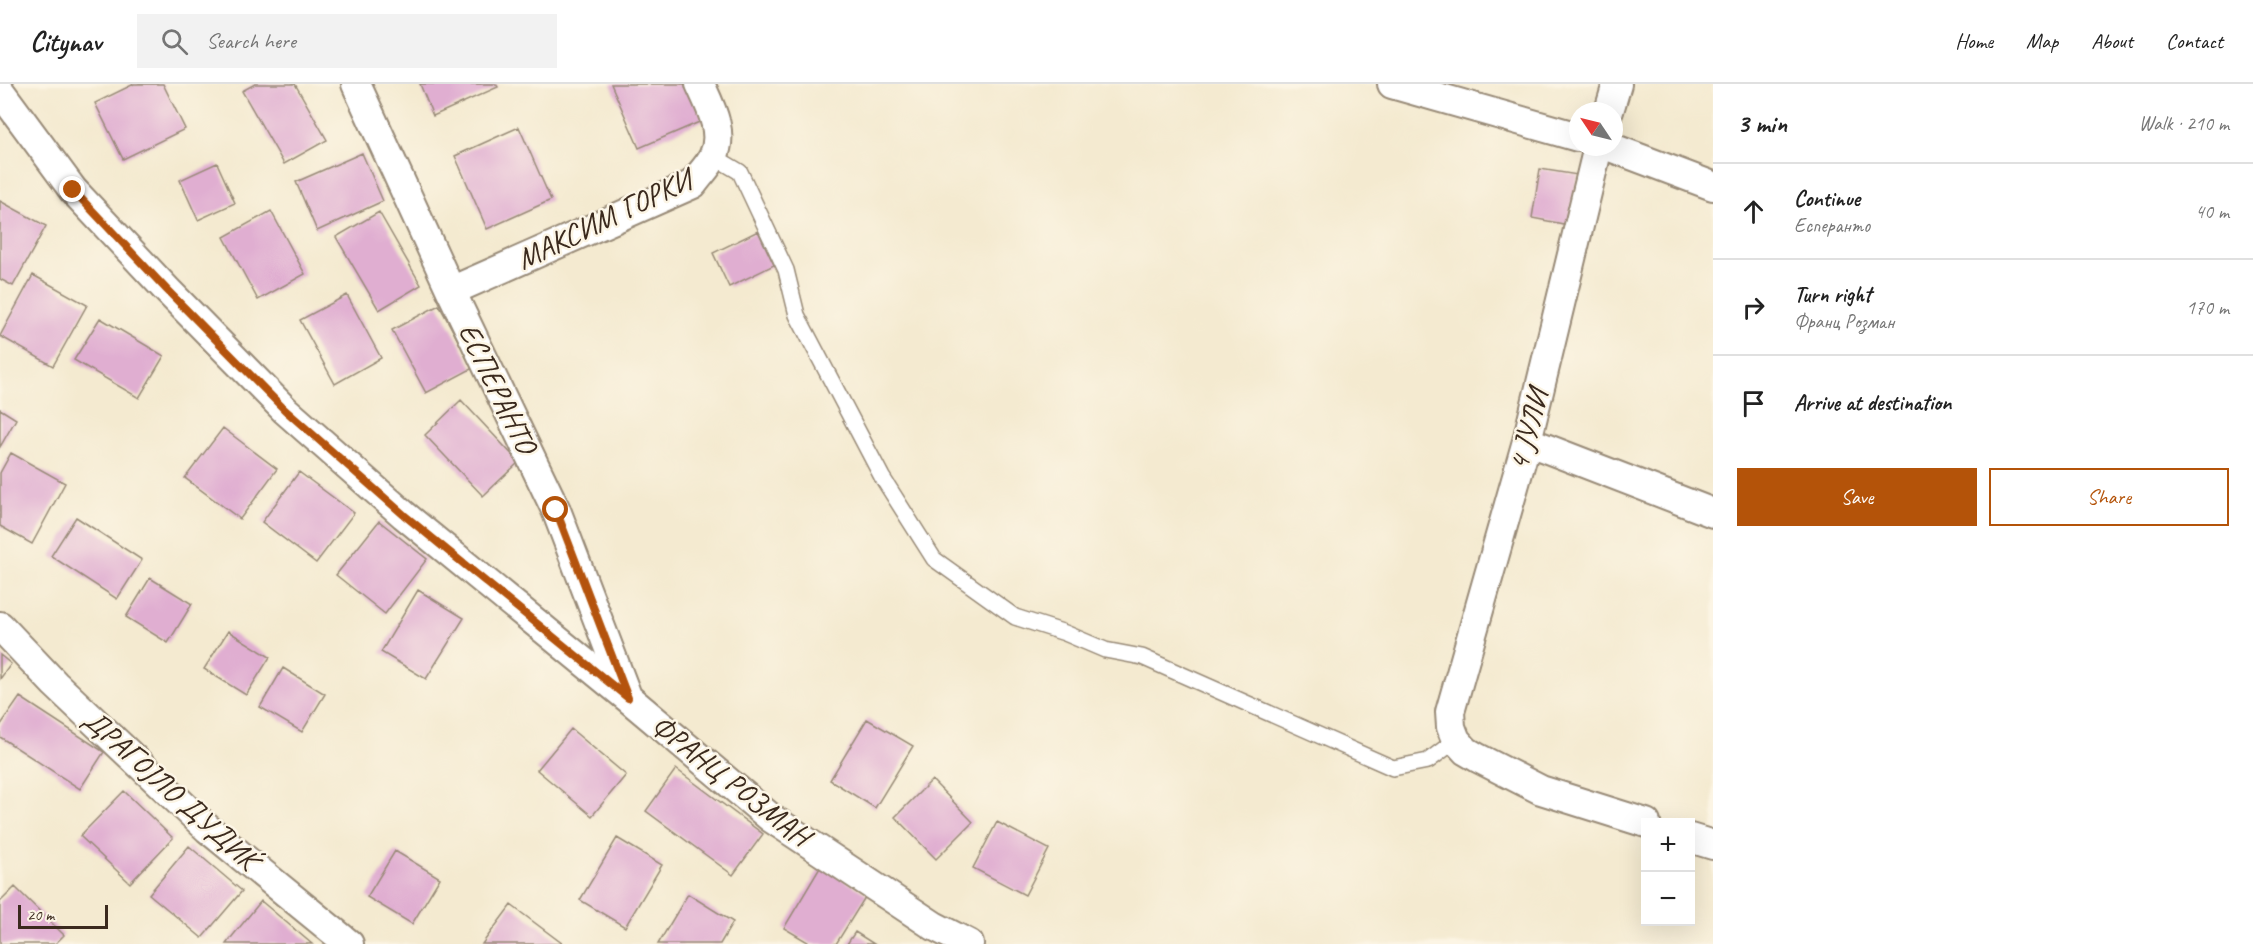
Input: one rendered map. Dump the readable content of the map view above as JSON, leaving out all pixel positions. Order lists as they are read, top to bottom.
{
  "streets": {
    "street": [
      "МАКСИМ ГОРКИ",
      "ЕСПЕРАНТО",
      "4 ЈУЛИ",
      "ФРАНЦ РОЗМАН",
      "ДРАГОЈЛО ДУДИЌ"
    ]
  },
  "crossings": [
    ["МАКСИМ ГОРКИ", "ЕСПЕРАНТО"],
    ["ЕСПЕРАНТО", "ФРАНЦ РОЗМАН"]
  ],
  "scale_bar": "20 m",
  "north": "top left",
  "page": {
    "header": "Citynav",
    "search": "Search here",
    "nav": [
      "Home",
      "Map",
      "About",
      "Contact"
    ],
    "heading": ["3 min", "Walk · 210 m"],
    "list": [
      ["Continue", "Есперанто", "40 m"],
      ["Turn right", "Франц Розман", "170 m"],
      "Arrive at destination"
    ],
    "buttons": ["Save", "Share"],
    "map_buttons": ["+", "−"],
    "scale": "20 m"
  }
}
